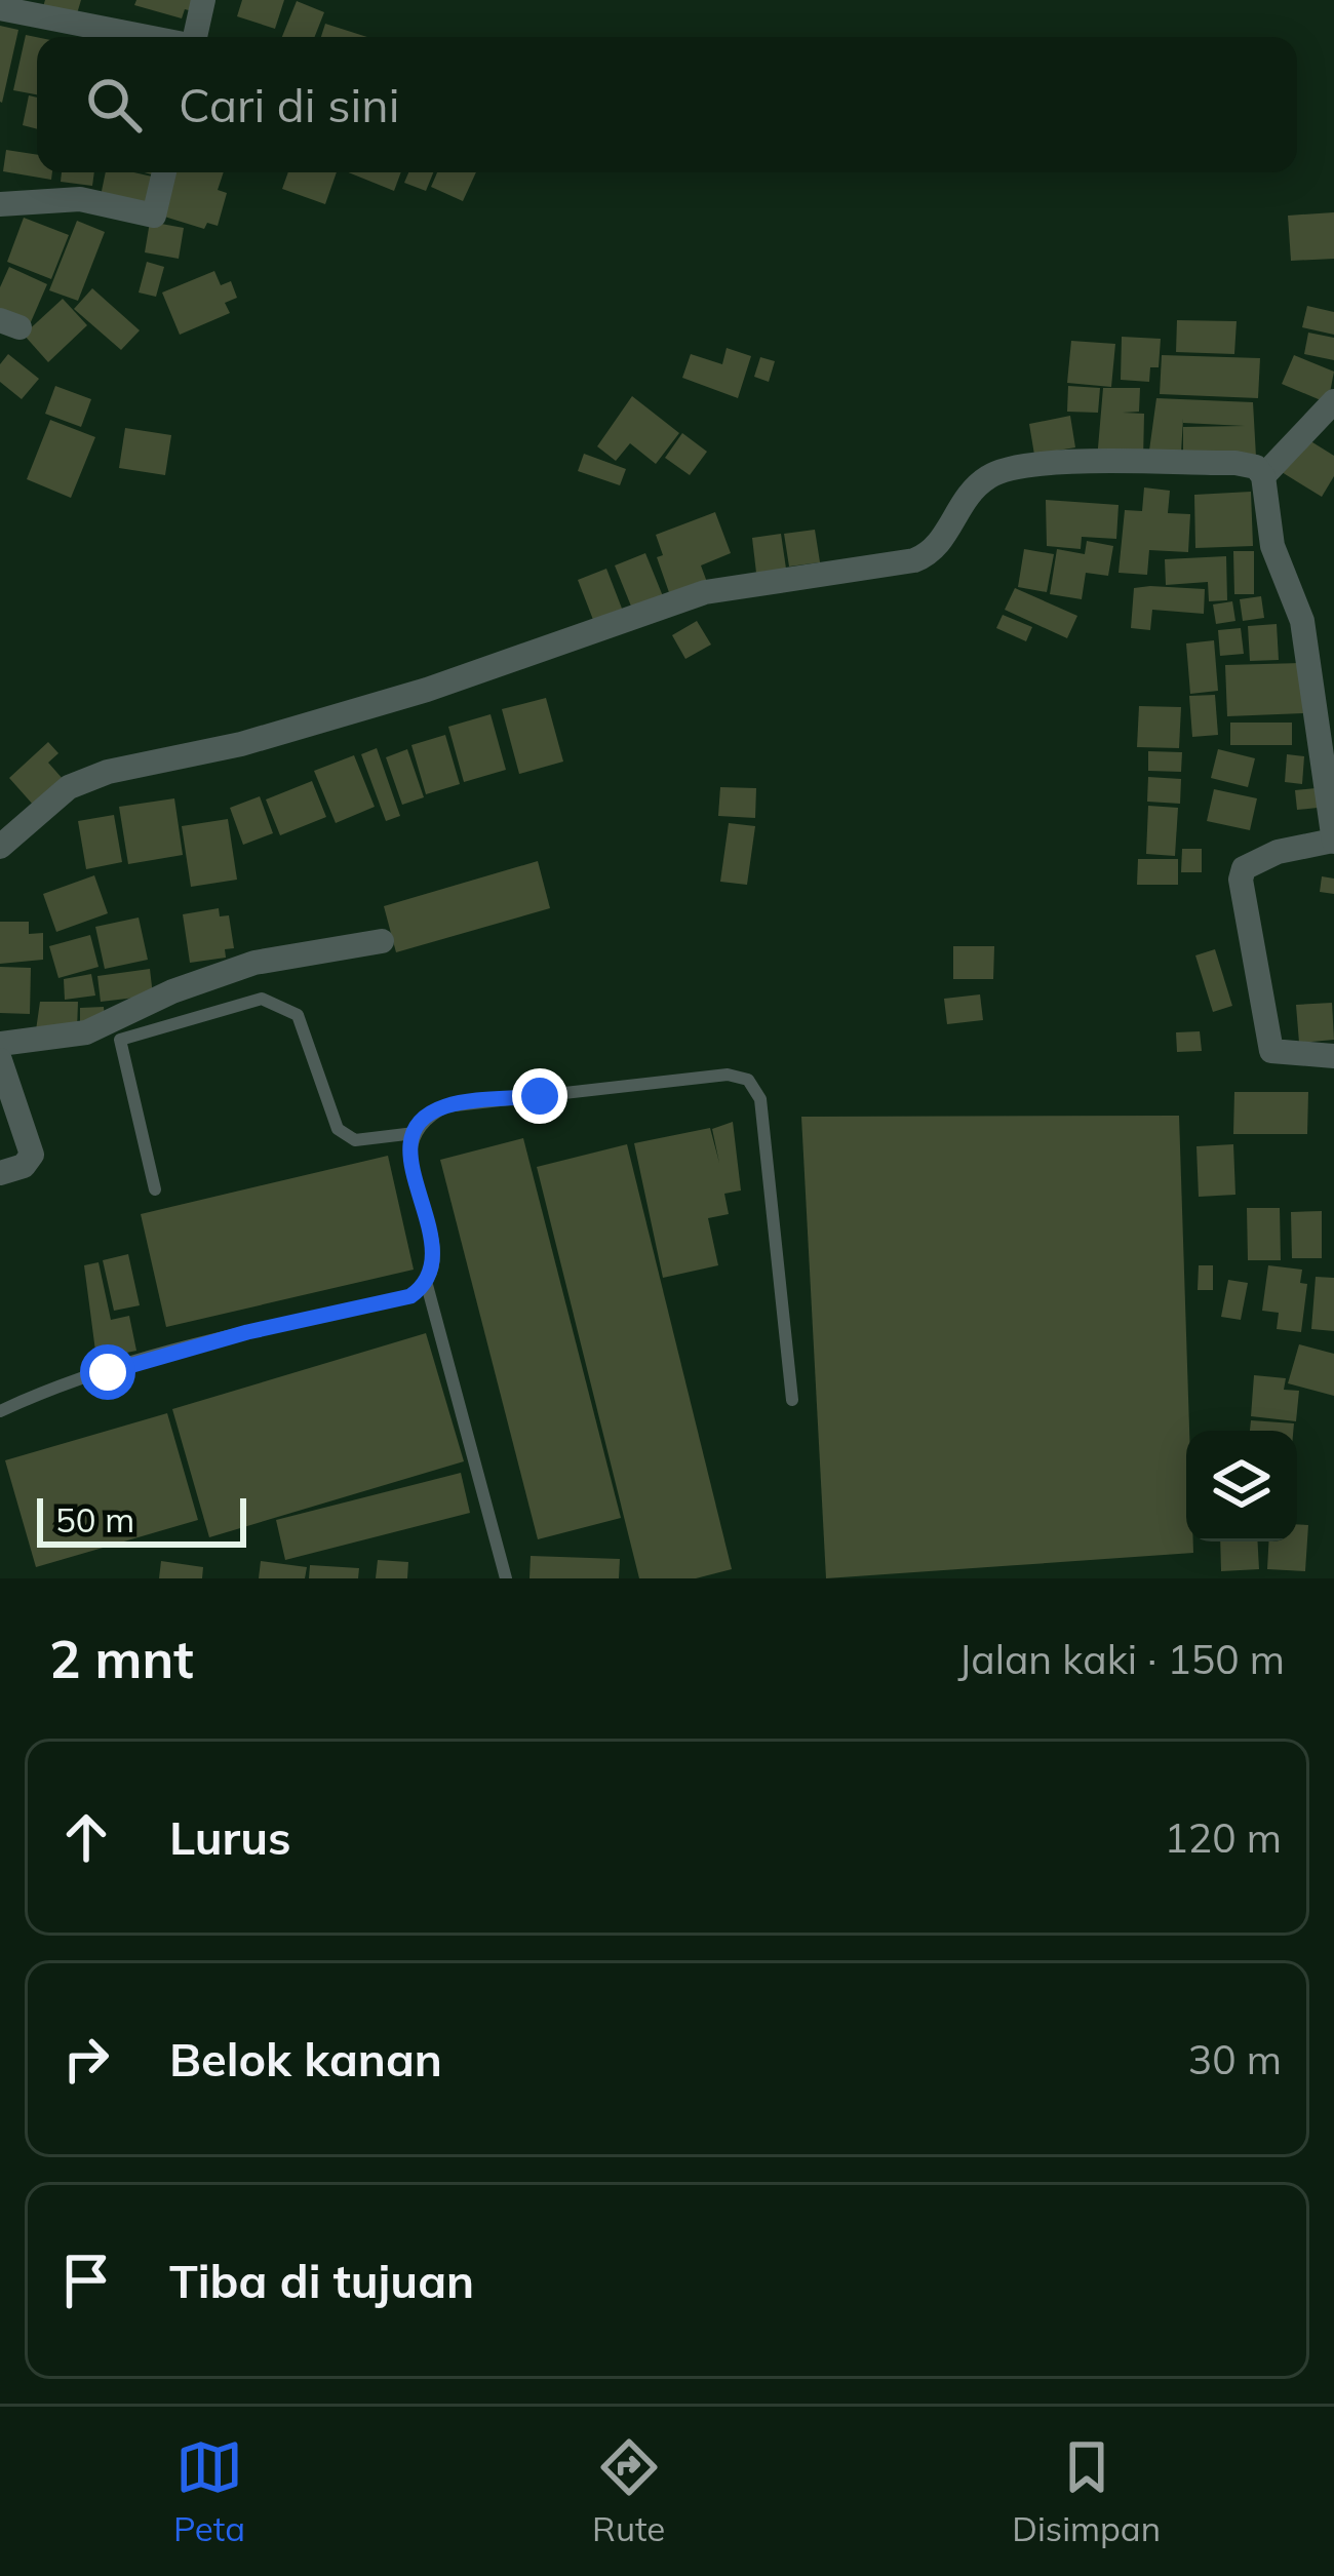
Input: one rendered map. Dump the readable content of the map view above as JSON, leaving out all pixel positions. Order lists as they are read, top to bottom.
{
  "scale_bar": "50 m",
  "page": {
    "search": "Cari di sini",
    "scale": "50 m",
    "heading": ["2 mnt", "Jalan kaki · 150 m"],
    "list": [
      ["Lurus", "120 m"],
      ["Belok kanan", "30 m"],
      "Tiba di tujuan"
    ],
    "nav": ["Peta", "Rute", "Disimpan"]
  }
}
